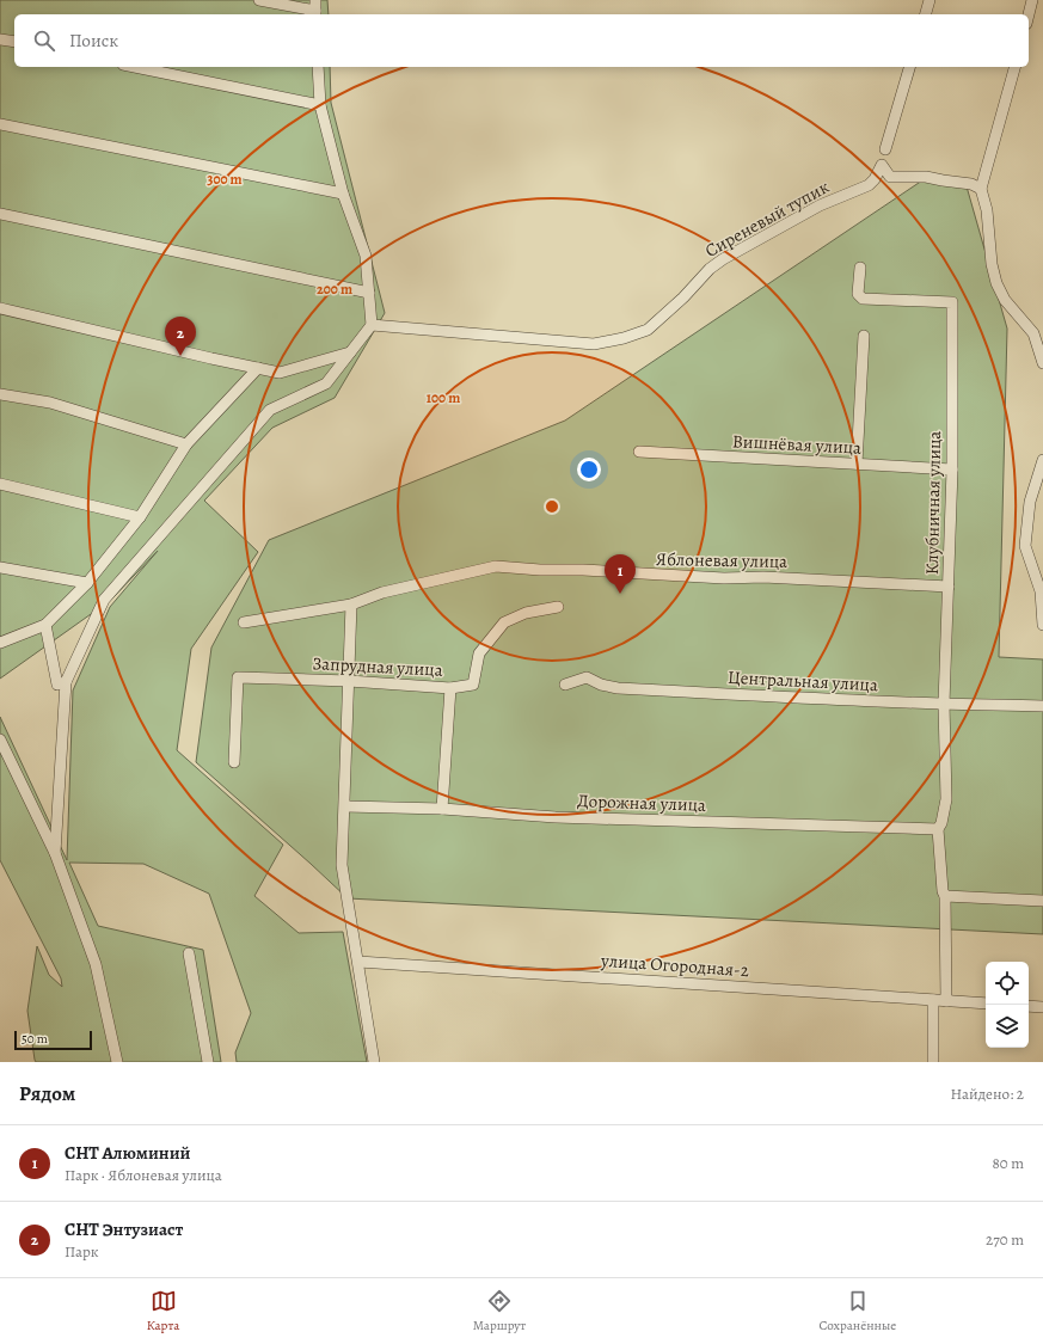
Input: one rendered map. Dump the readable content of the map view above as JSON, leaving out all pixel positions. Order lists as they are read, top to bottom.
{
  "streets": {
    "street": [
      "Сиреневый тупик",
      "Вишнёвая улица",
      "Клубничная улица",
      "Яблоневая улица",
      "Запрудная улица",
      "Центральная улица",
      "Дорожная улица",
      "улица Огородная-2"
    ]
  },
  "crossings": [
    ["Вишнёвая улица", "Клубничная улица"],
    ["Клубничная улица", "Яблоневая улица"],
    ["Клубничная улица", "Центральная улица"],
    ["Клубничная улица", "Дорожная улица"]
  ],
  "scale_bar": "50 m",
  "page": {
    "search": "Поиск",
    "pins": ["2", "1"],
    "scale": "50 m",
    "heading": ["Рядом", "Найдено: 2"],
    "list": [
      {
        "mark": "1",
        "name": "СНТ Алюминий",
        "note": "Парк · Яблоневая улица",
        "value": "80 m"
      },
      {
        "mark": "2",
        "name": "СНТ Энтузиаст",
        "note": "Парк",
        "value": "270 m"
      }
    ],
    "nav": ["Карта", "Маршрут", "Сохранённые"]
  },
  "rings": ["300 m", "200 m", "100 m"]
}
